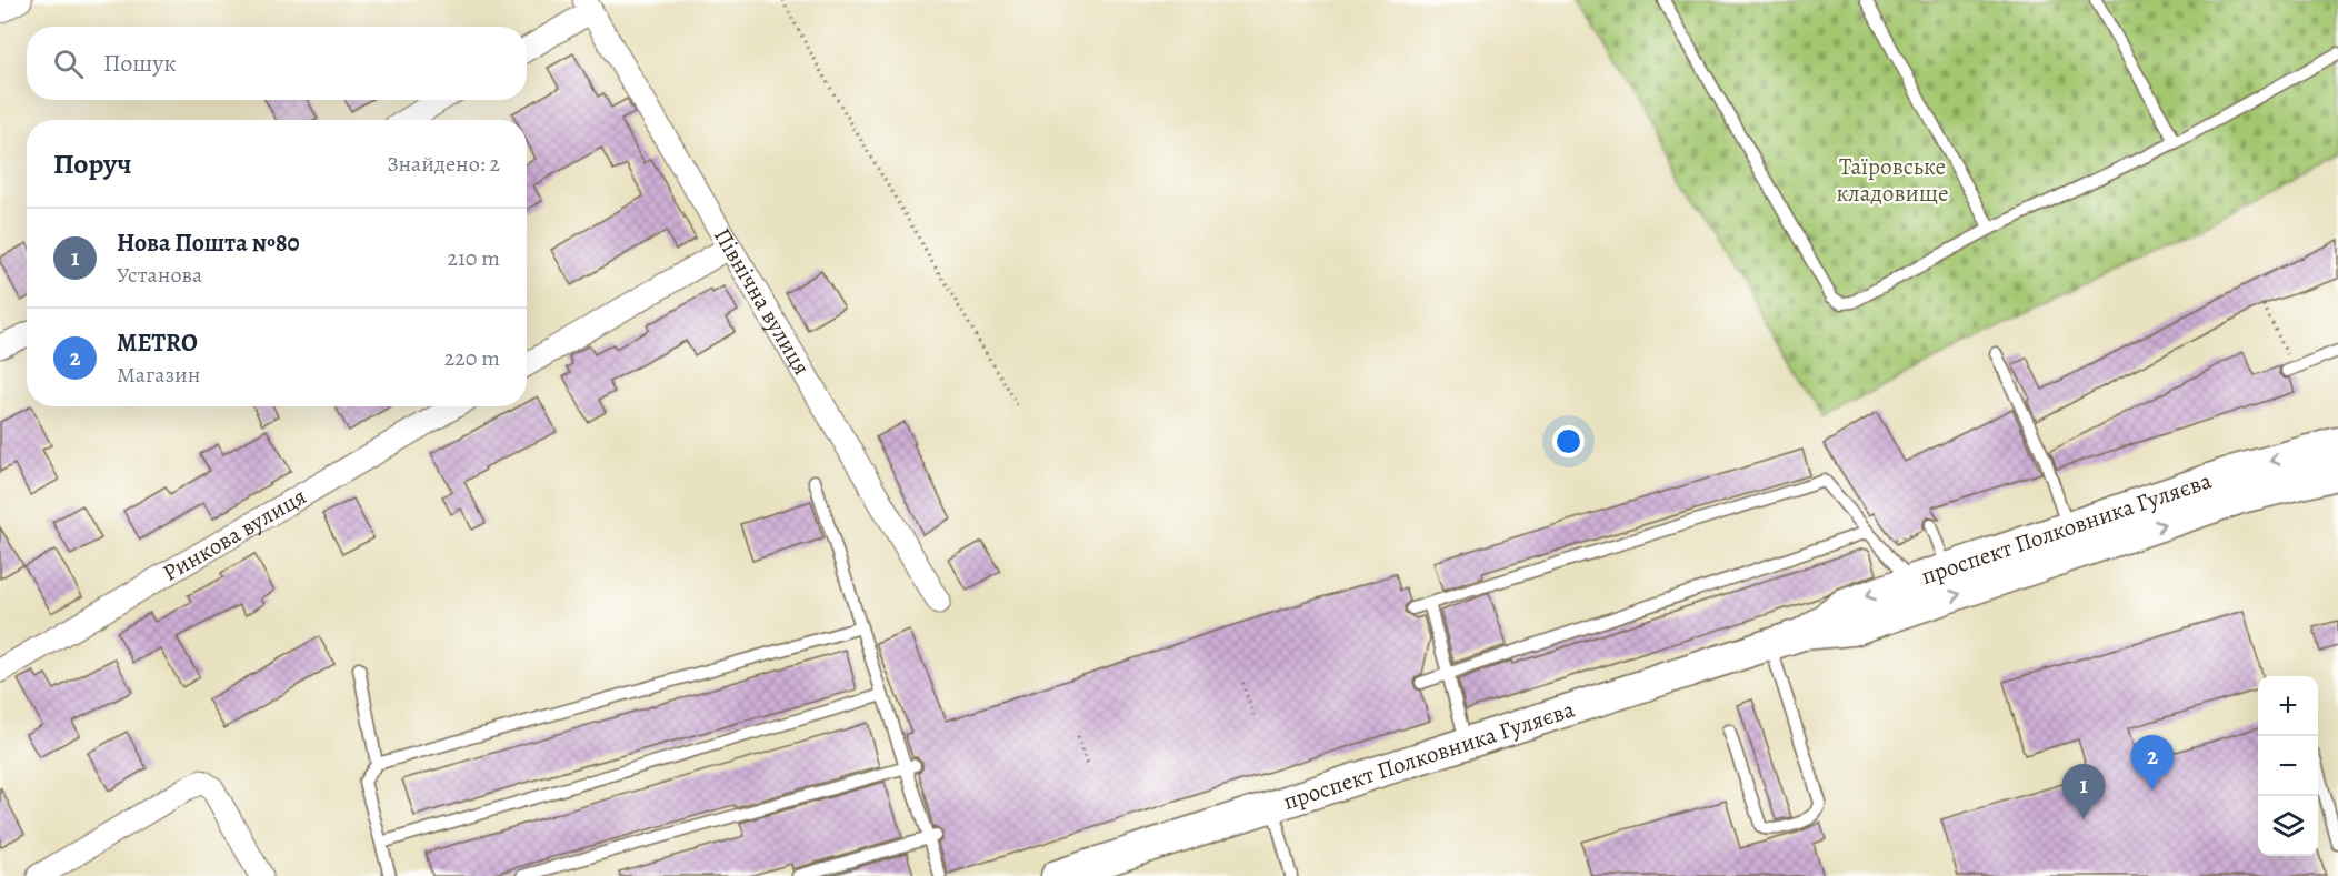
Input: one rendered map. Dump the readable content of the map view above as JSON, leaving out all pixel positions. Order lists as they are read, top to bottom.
{
  "streets": {
    "main road": ["проспект Полковника Гуляєва"],
    "street": ["Північна вулиця", "Ринкова вулиця"]
  },
  "parks": ["Таїровське кладовище"],
  "page": {
    "search": "Пошук",
    "heading": ["Поруч", "Знайдено: 2"],
    "list": [
      {
        "mark": "1",
        "name": "Нова Пошта №80",
        "note": "Установа",
        "value": "210 m"
      },
      {
        "mark": "2",
        "name": "METRO",
        "note": "Магазин",
        "value": "220 m"
      }
    ],
    "map_buttons": ["+", "−"],
    "pins": ["2", "1"]
  }
}
